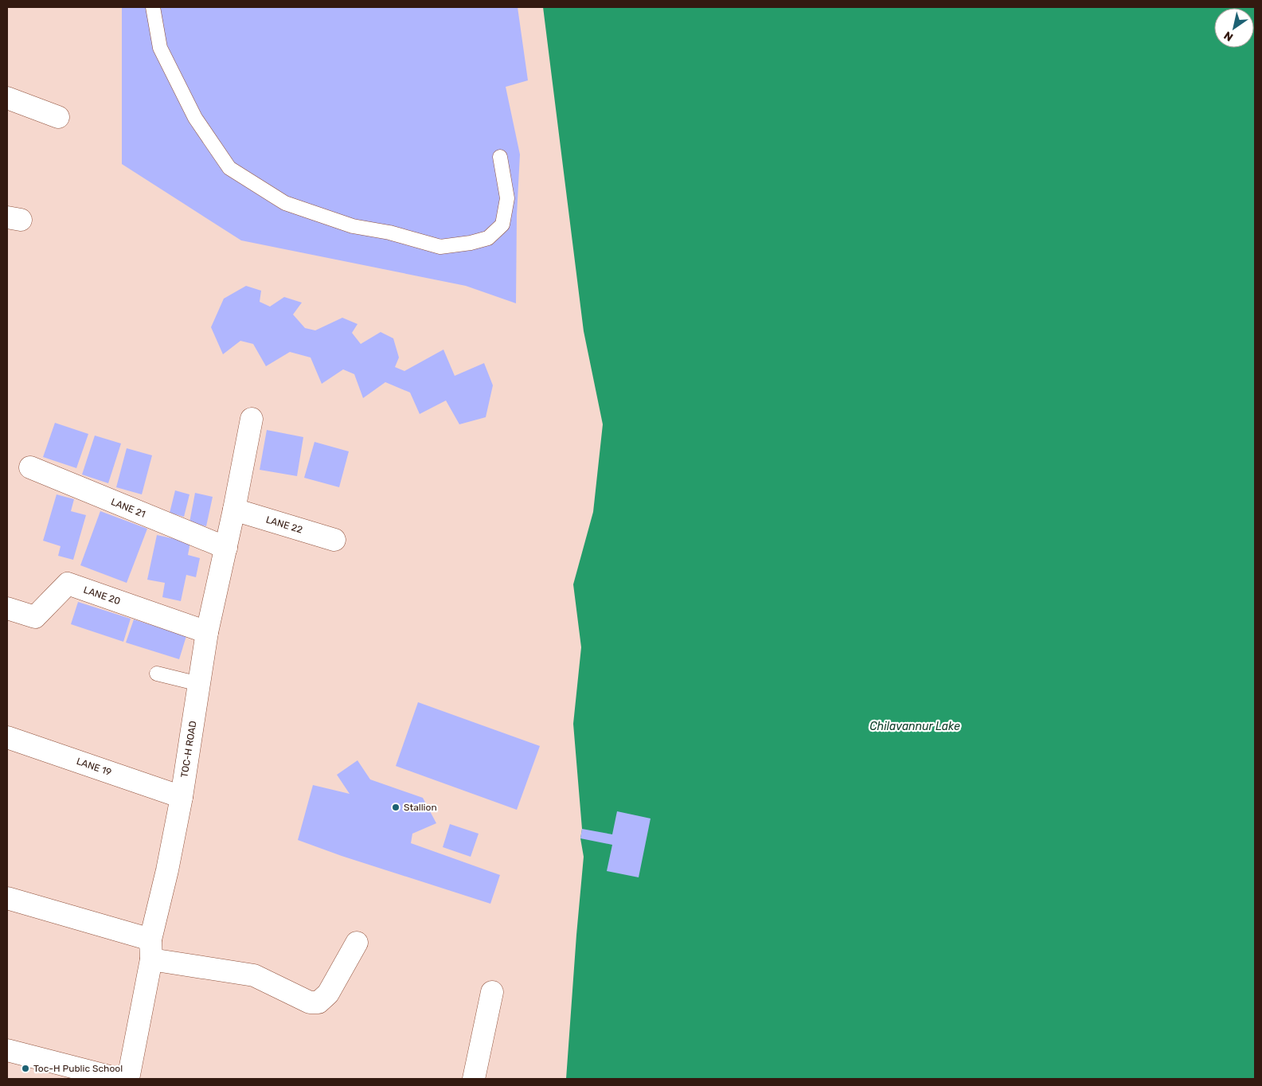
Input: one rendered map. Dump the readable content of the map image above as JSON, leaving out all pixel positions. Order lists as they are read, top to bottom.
{
  "streets": {
    "street": [
      "LANE 21",
      "LANE 22",
      "LANE 20",
      "TOC-H ROAD",
      "LANE 19"
    ]
  },
  "crossings": [
    ["LANE 21", "TOC-H ROAD"],
    ["LANE 22", "TOC-H ROAD"],
    ["LANE 20", "TOC-H ROAD"],
    ["TOC-H ROAD", "LANE 19"]
  ],
  "water": ["Chilavannur Lake"],
  "places": ["Stallion", "Toc-H Public School"],
  "north": "bottom left"
}
